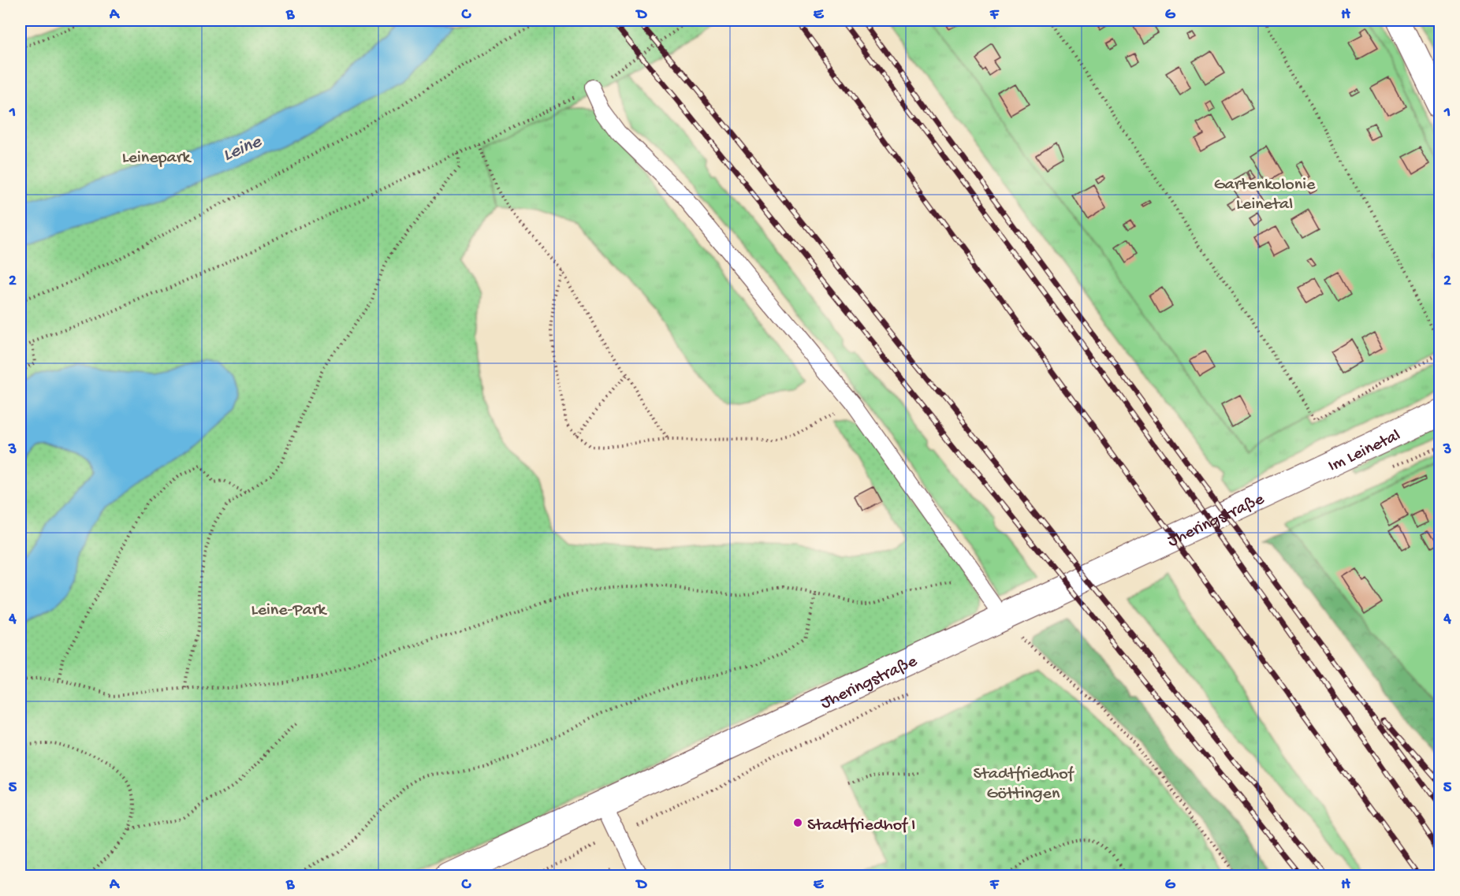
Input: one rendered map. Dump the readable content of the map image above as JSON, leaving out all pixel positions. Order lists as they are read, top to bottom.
{
  "streets": {
    "main road": ["Im Leinetal", "Jheringstraße"]
  },
  "crossings": [
    ["Im Leinetal", "Jheringstraße"]
  ],
  "water": ["Leine"],
  "parks": [
    "Leinepark",
    "Gartenkolonie Leinetal",
    "Leine-Park",
    "Stadtfriedhof Göttingen"
  ],
  "places": ["Stadtfriedhof I"],
  "grid": {
    "columns": [
      "A",
      "B",
      "C",
      "D",
      "E",
      "F",
      "G",
      "H"
    ],
    "rows": [
      "1",
      "2",
      "3",
      "4",
      "5"
    ]
  }
}
